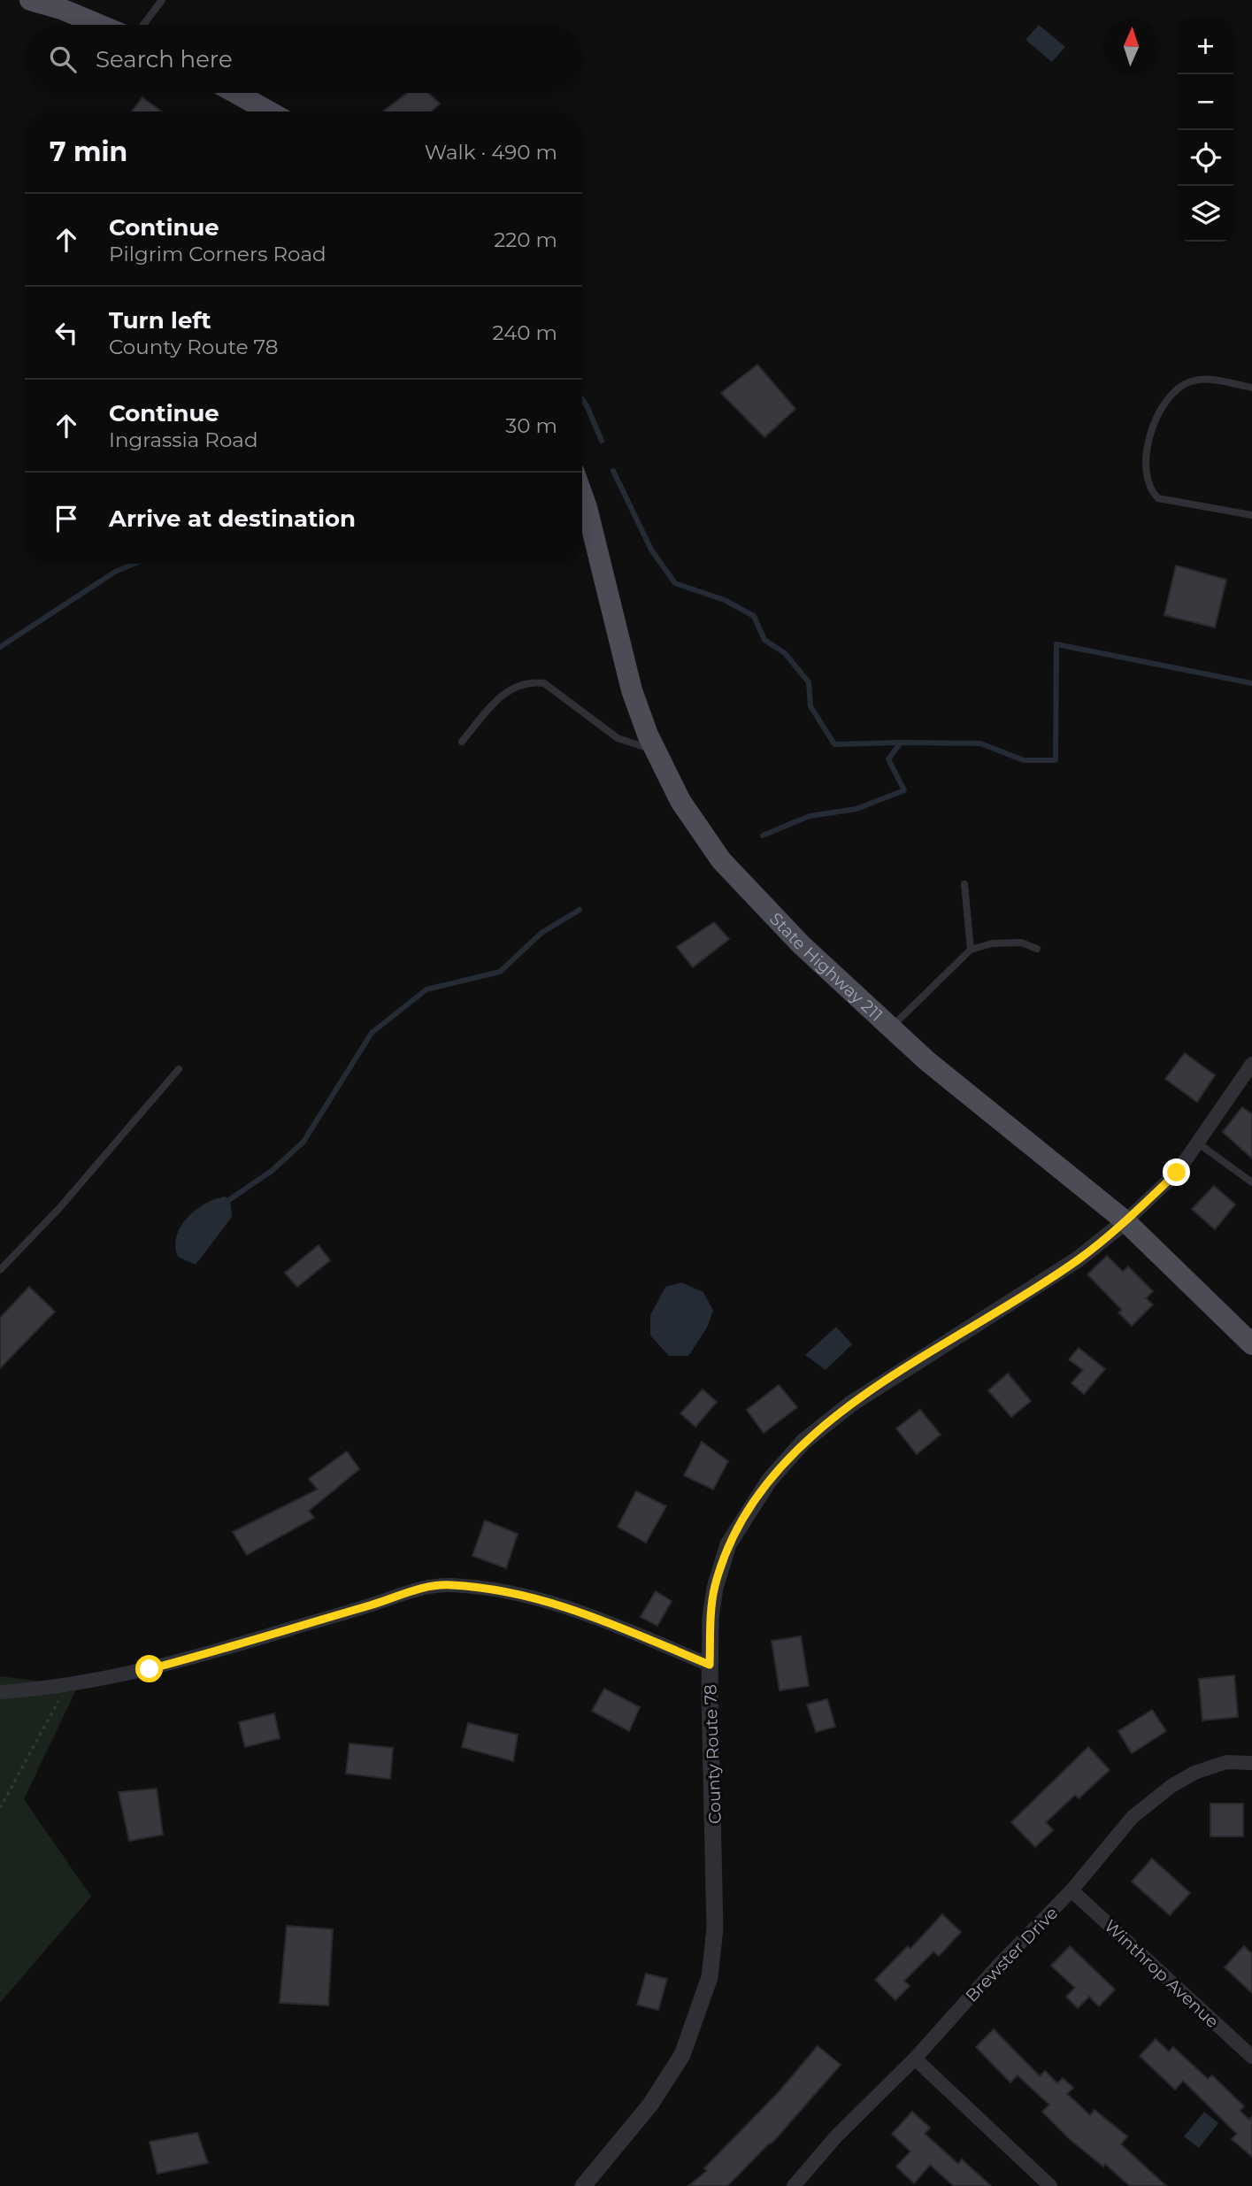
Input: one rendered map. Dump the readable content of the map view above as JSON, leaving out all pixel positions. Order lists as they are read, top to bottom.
{
  "streets": {
    "main road": ["State Highway 211"],
    "street": ["County Route 78", "Brewster Drive", "Winthrop Avenue"]
  },
  "crossings": [
    ["State Highway 211", "County Route 78"],
    ["Brewster Drive", "Winthrop Avenue"]
  ],
  "north": "top",
  "page": {
    "map_buttons": ["+", "−"],
    "search": "Search here",
    "heading": ["7 min", "Walk · 490 m"],
    "list": [
      ["Continue", "Pilgrim Corners Road", "220 m"],
      ["Turn left", "County Route 78", "240 m"],
      ["Continue", "Ingrassia Road", "30 m"],
      "Arrive at destination"
    ]
  }
}
